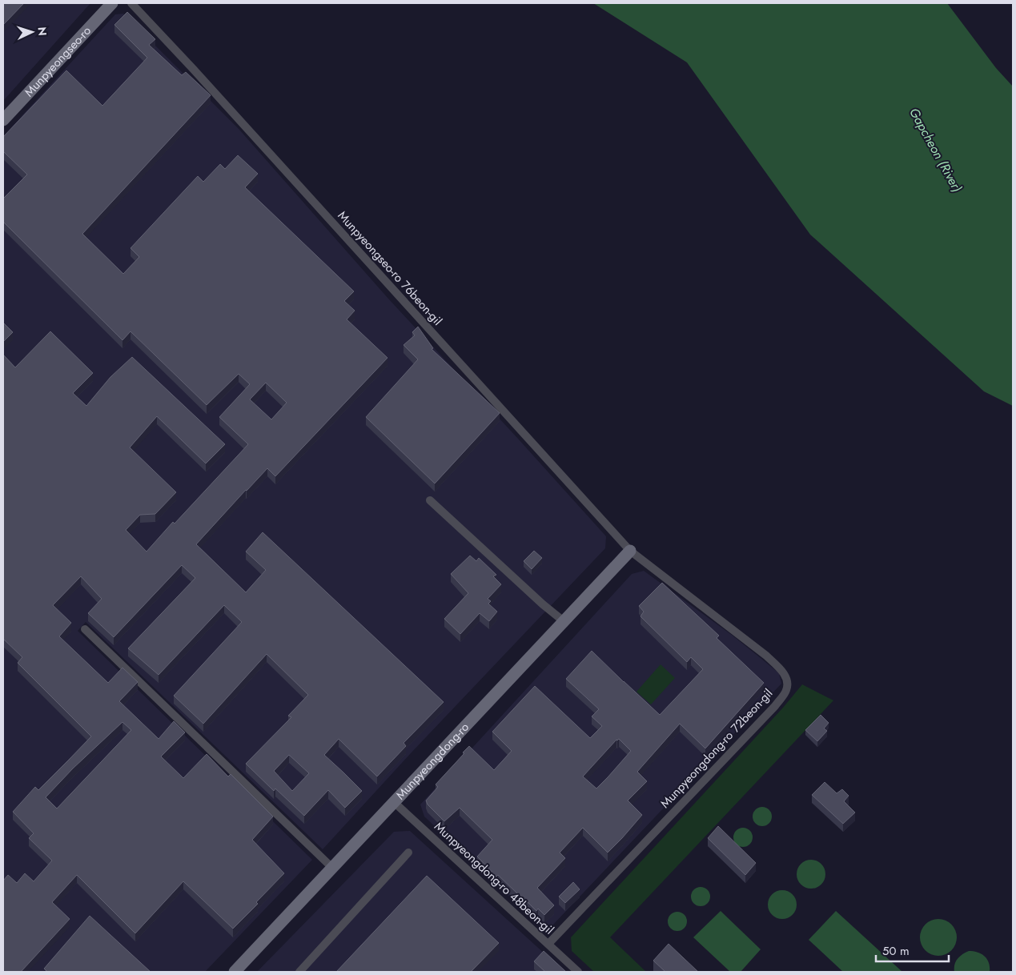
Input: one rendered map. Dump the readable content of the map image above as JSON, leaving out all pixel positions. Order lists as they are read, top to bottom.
{
  "streets": {
    "main road": ["Munpyeongseo-ro", "Munpyeongdong-ro"],
    "street": ["Munpyeongseo-ro 76beon-gil", "Munpyeongdong-ro 72beon-gil", "Munpyeongdong-ro 48beon-gil"]
  },
  "crossings": [
    ["Munpyeongseo-ro 76beon-gil", "Munpyeongdong-ro 72beon-gil"],
    ["Munpyeongseo-ro 76beon-gil", "Munpyeongdong-ro"],
    ["Munpyeongdong-ro 72beon-gil", "Munpyeongdong-ro"],
    ["Munpyeongdong-ro 72beon-gil", "Munpyeongdong-ro 48beon-gil"],
    ["Munpyeongdong-ro", "Munpyeongdong-ro 48beon-gil"]
  ],
  "water": ["Gapcheon (River)"],
  "scale_bar": "50 m",
  "north": "right"
}
